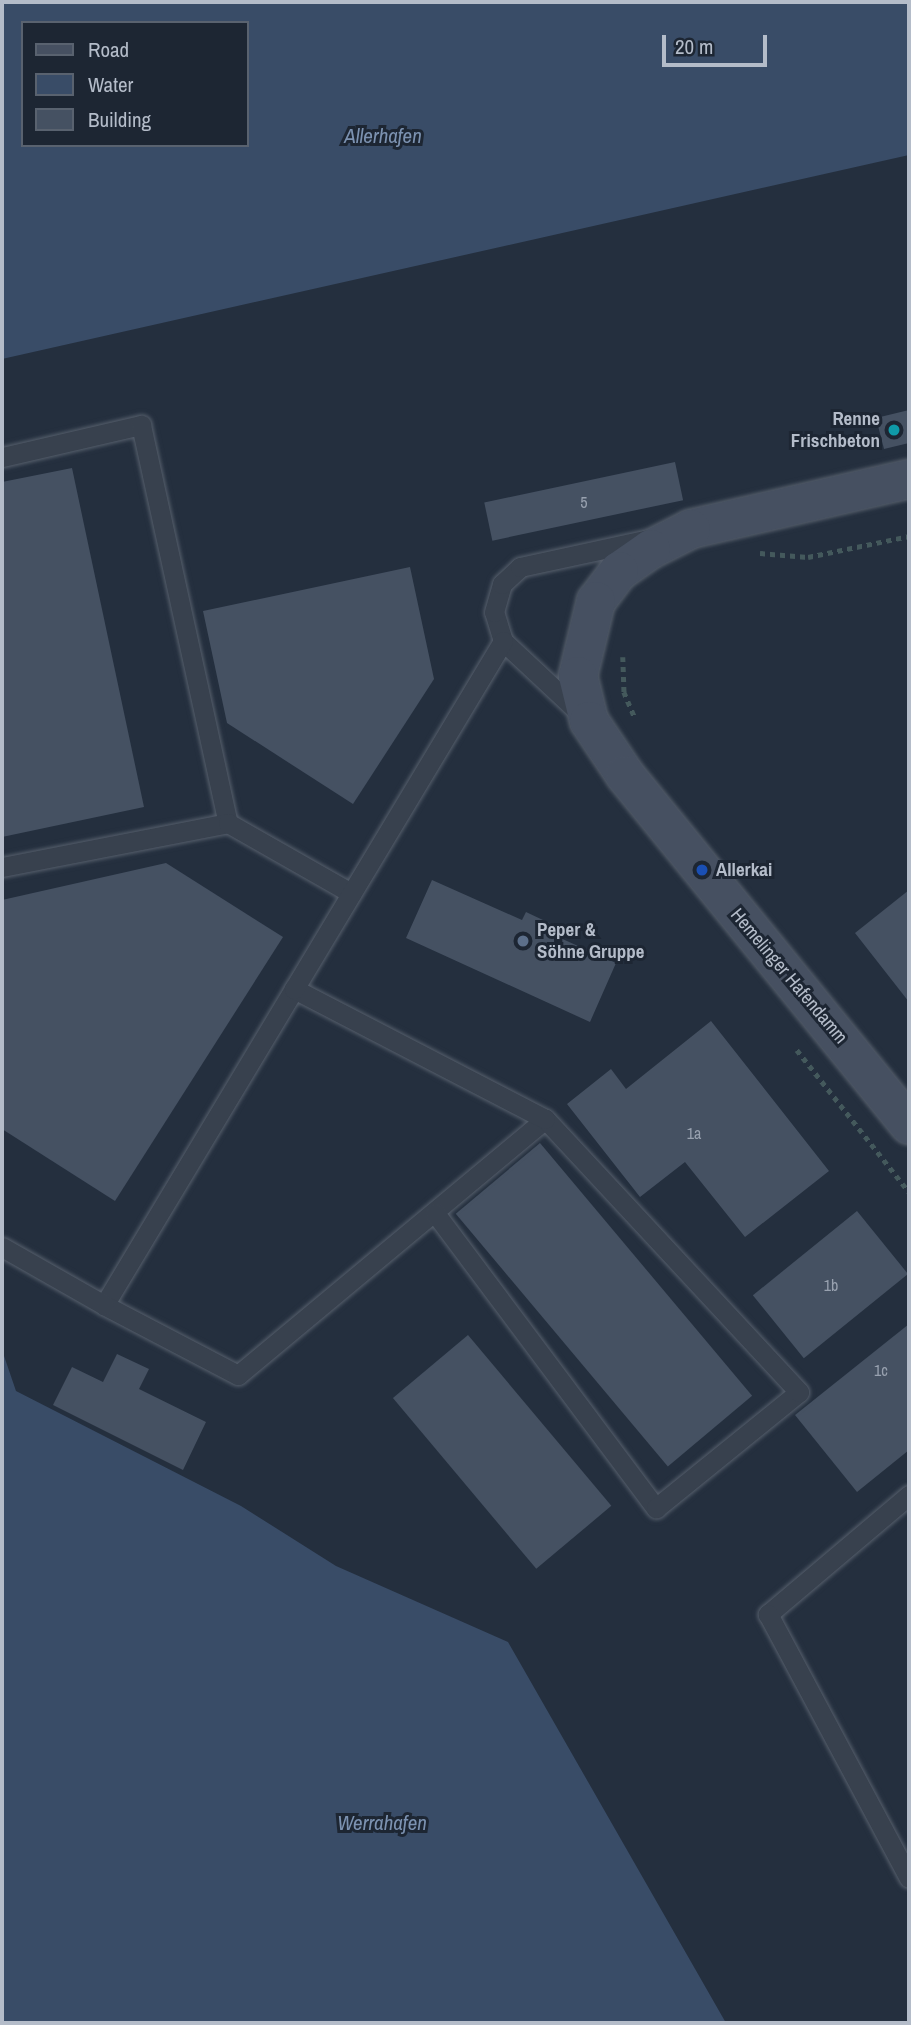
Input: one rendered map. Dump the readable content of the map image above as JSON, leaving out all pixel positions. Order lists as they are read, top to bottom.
{
  "streets": {
    "street": ["Hemelinger Hafendamm"]
  },
  "water": ["Allerhafen", "Werrahafen"],
  "places": ["Renne Frischbeton", "Allerkai", "Peper & Söhne Gruppe"],
  "house_numbers": [
    "5",
    "1a",
    "1b",
    "1c"
  ],
  "legend": ["Road", "Water", "Building"],
  "scale_bar": "20 m"
}
